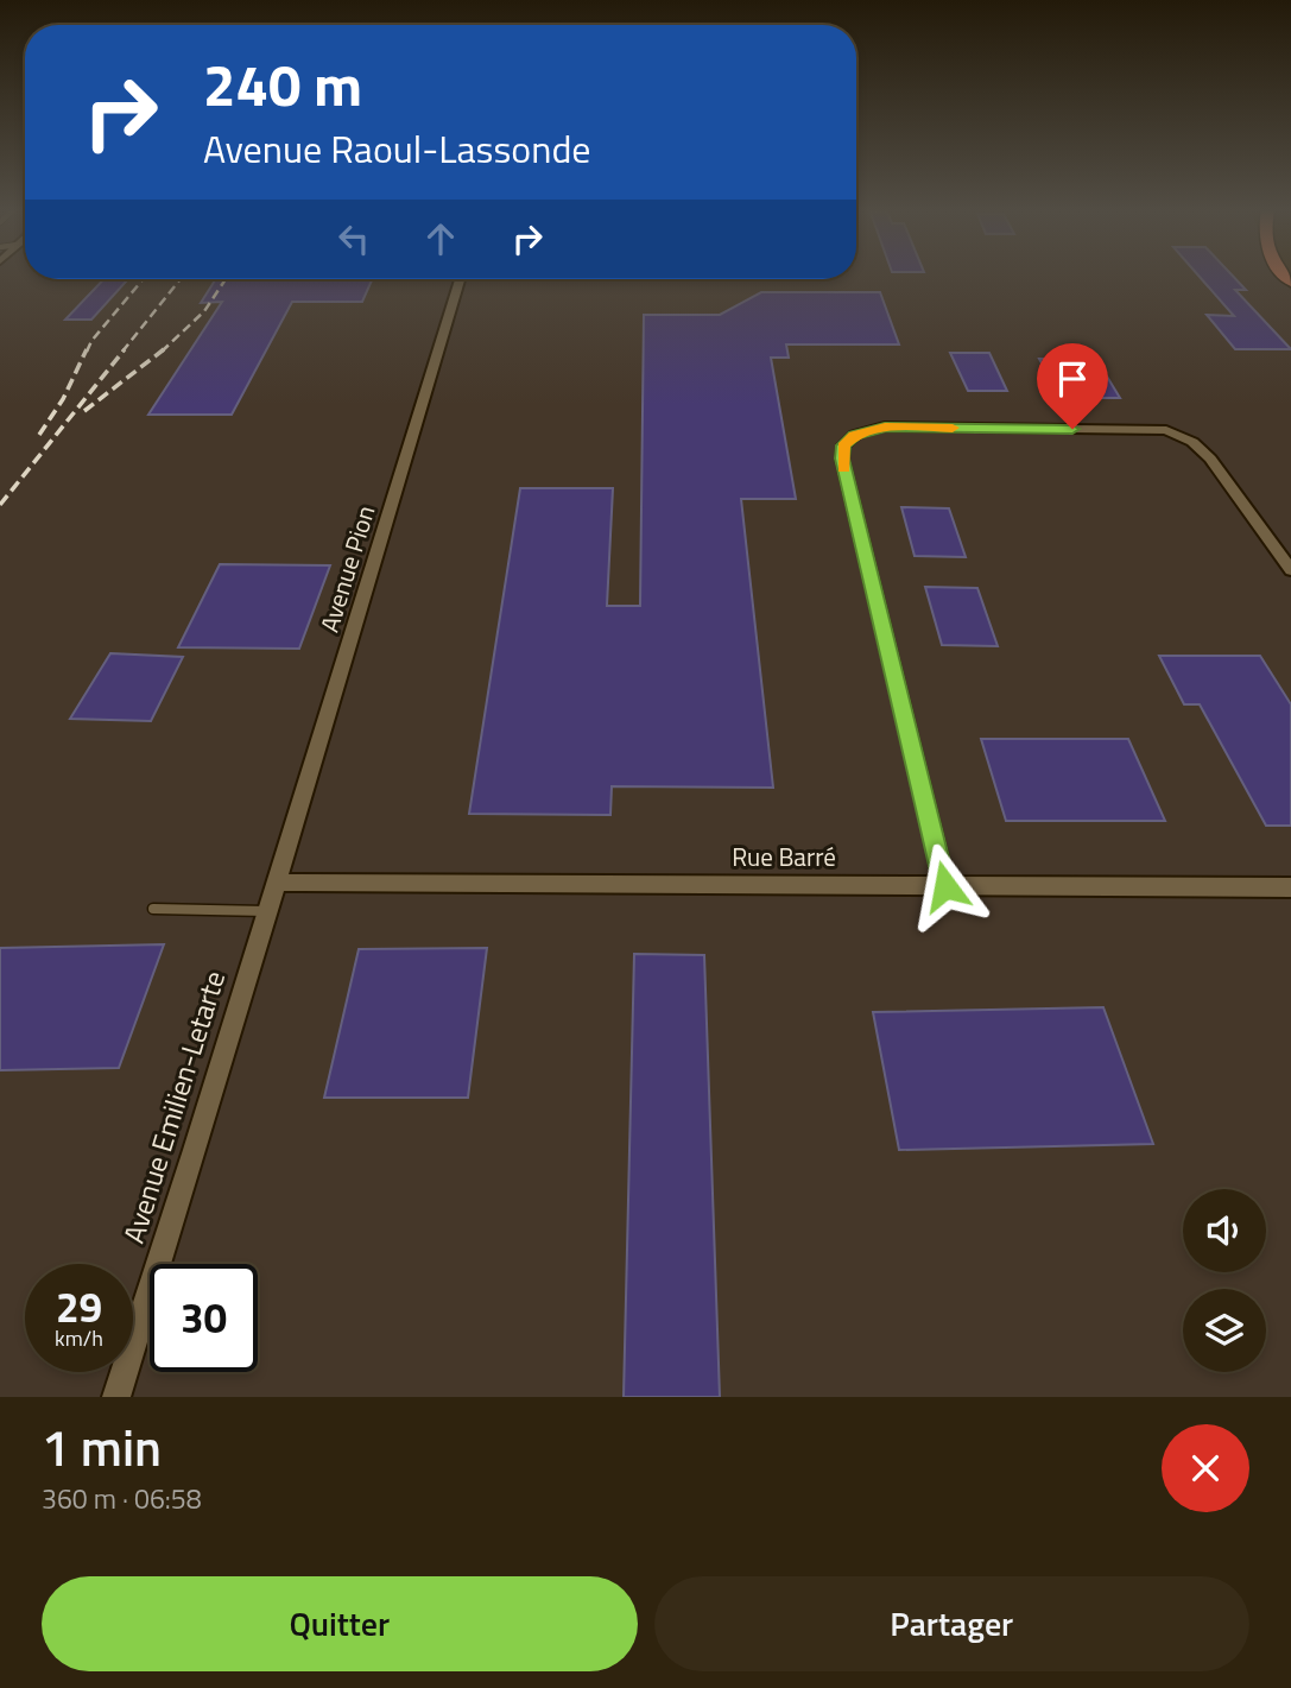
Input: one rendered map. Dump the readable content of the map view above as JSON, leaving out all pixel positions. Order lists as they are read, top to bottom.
{
  "streets": {
    "street": ["Avenue Pion", "Rue Barré", "Avenue Emilien-Letarte"]
  },
  "crossings": [
    ["Avenue Pion", "Rue Barré"],
    ["Avenue Pion", "Avenue Emilien-Letarte"],
    ["Rue Barré", "Avenue Emilien-Letarte"]
  ],
  "page": {
    "turn": ["240 m", "Avenue Raoul-Lassonde"],
    "speed": "29 km/h",
    "limit": "30",
    "heading": ["1 min", "360 m · 06:58"],
    "buttons": ["Quitter", "Partager"]
  }
}
